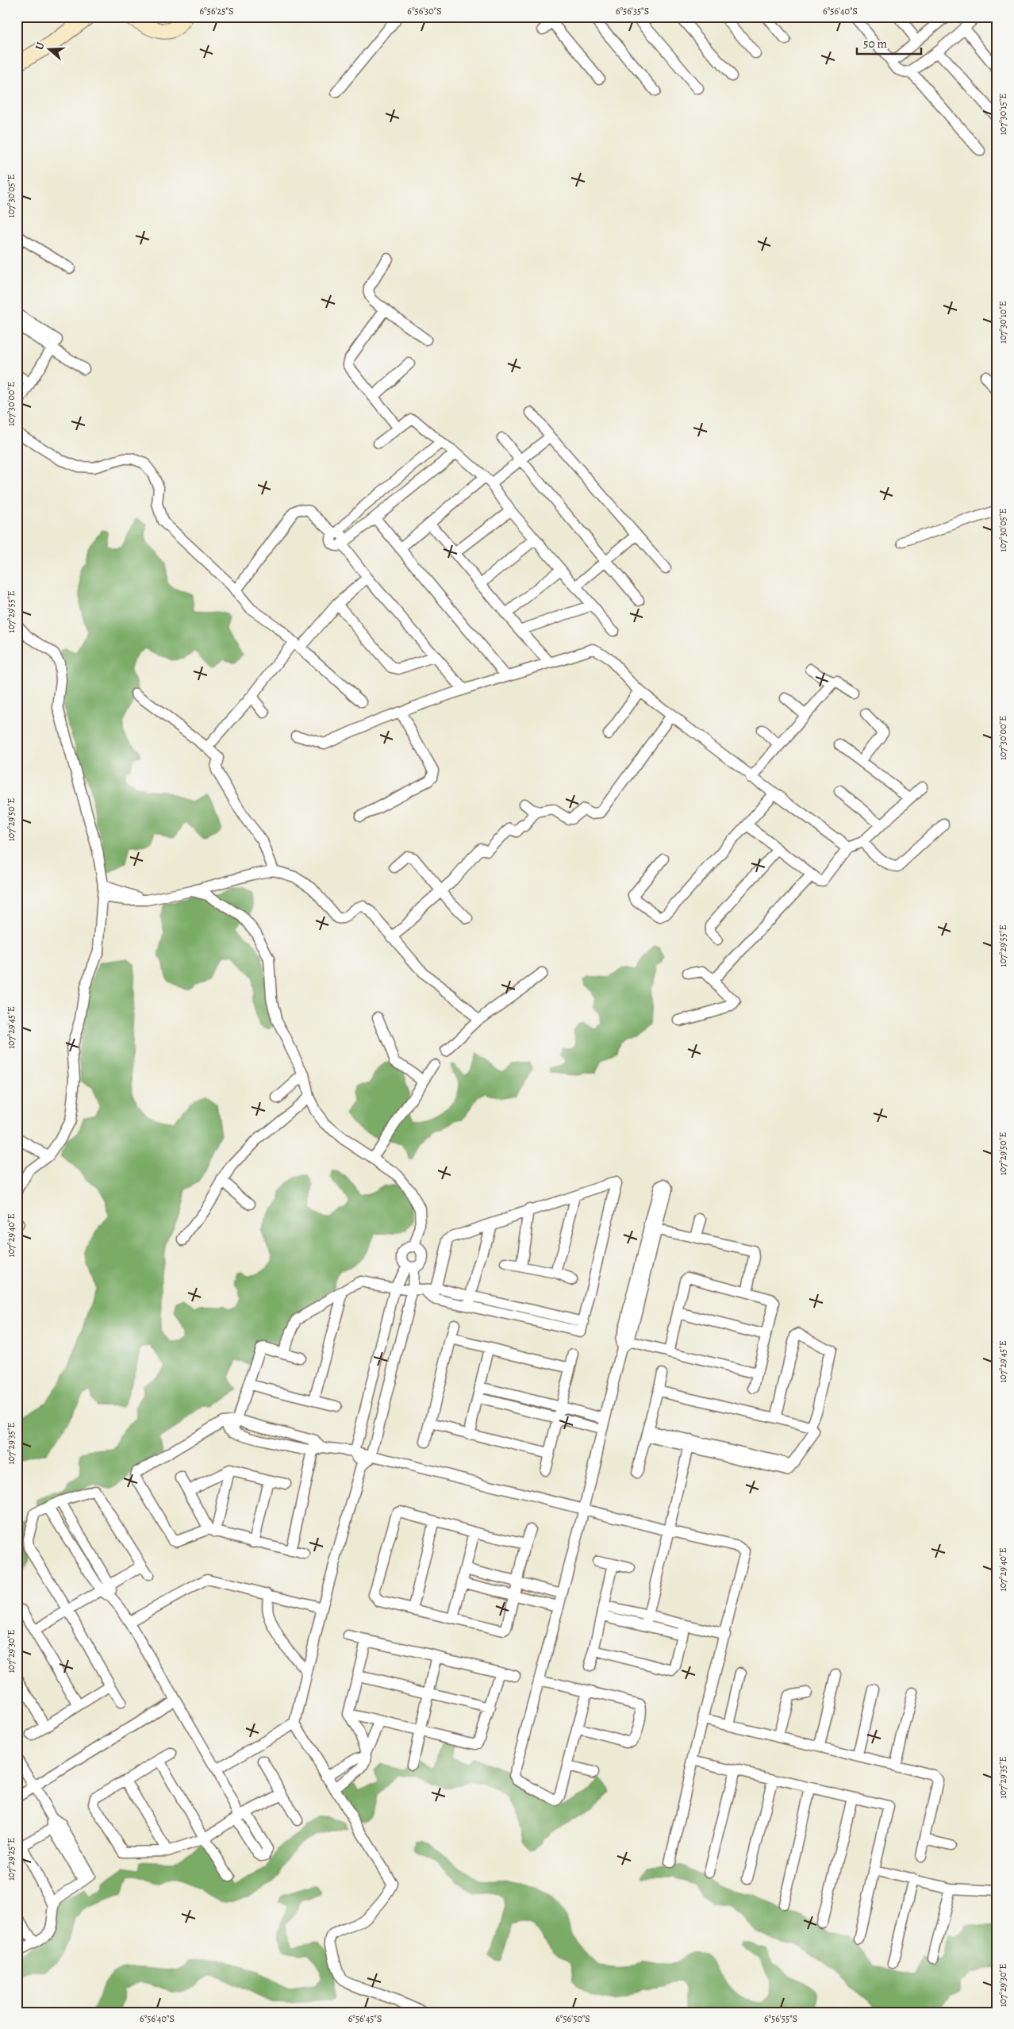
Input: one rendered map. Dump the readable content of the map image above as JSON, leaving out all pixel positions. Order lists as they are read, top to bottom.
{
  "scale_bar": "50 m",
  "north": "left",
  "coordinates": [
    "6°56'25\"S",
    "6°56'30\"S",
    "6°56'35\"S",
    "6°56'40\"S",
    "107°30'15\"E",
    "107°30'05\"E",
    "107°30'10\"E",
    "107°30'00\"E",
    "107°29'55\"E",
    "107°29'50\"E",
    "107°29'45\"E",
    "107°29'40\"E",
    "107°29'35\"E",
    "107°29'30\"E",
    "107°29'25\"E",
    "6°56'45\"S",
    "6°56'50\"S",
    "6°56'55\"S"
  ]
}
